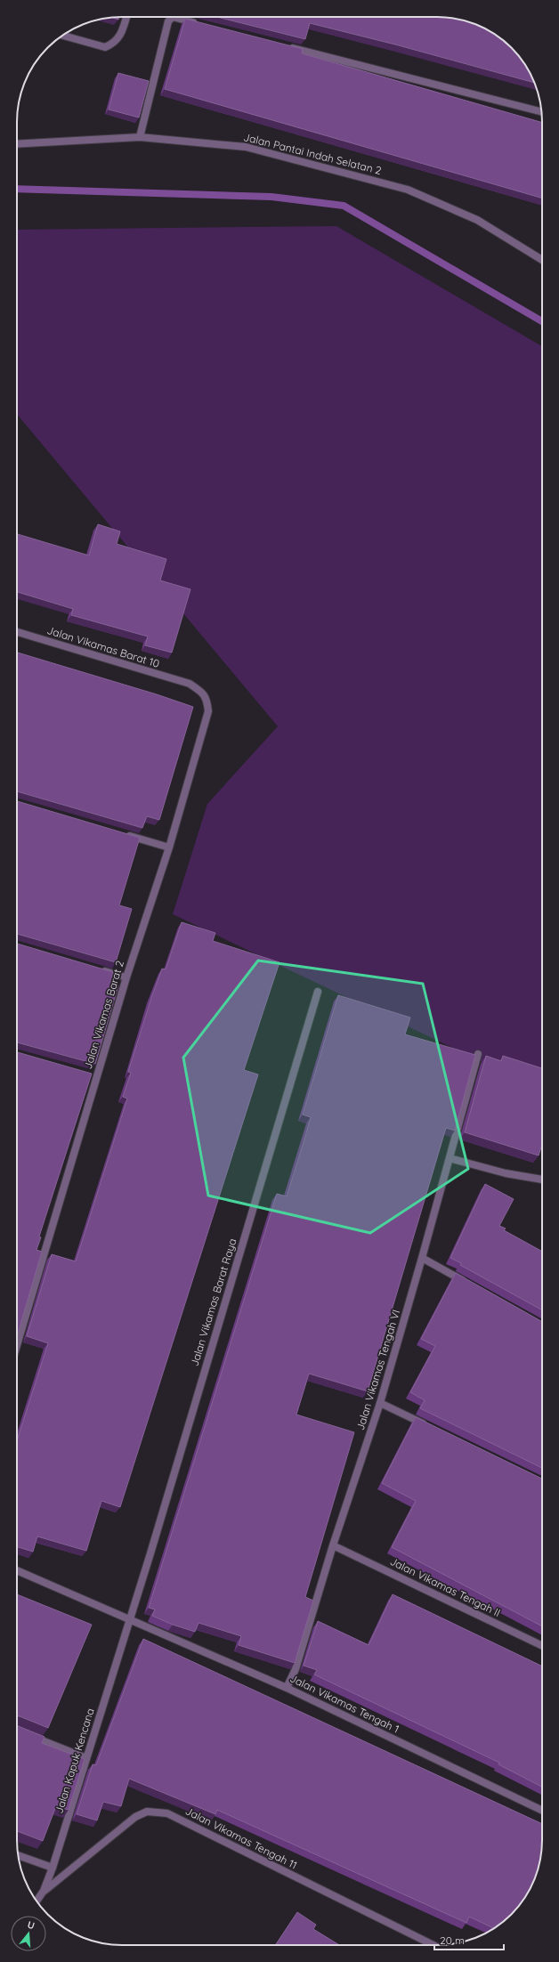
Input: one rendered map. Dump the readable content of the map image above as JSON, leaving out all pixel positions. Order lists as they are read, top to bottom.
{
  "streets": {
    "street": [
      "Jalan Pantai Indah Selatan 2",
      "Jalan Vikamas Barat 10",
      "Jalan Vikamas Barat 2",
      "Jalan Vikamas Barat Raya",
      "Jalan Vikamas Tengah VI",
      "Jalan Vikamas Tengah II",
      "Jalan Vikamas Tengah 1",
      "Jalan Kapuk Kencana",
      "Jalan Vikamas Tengah 11"
    ]
  },
  "crossings": [
    ["Jalan Vikamas Barat 10", "Jalan Vikamas Barat 2"],
    ["Jalan Vikamas Barat Raya", "Jalan Vikamas Tengah 1"],
    ["Jalan Vikamas Barat Raya", "Jalan Kapuk Kencana"],
    ["Jalan Vikamas Tengah VI", "Jalan Vikamas Tengah II"],
    ["Jalan Vikamas Tengah VI", "Jalan Vikamas Tengah 1"],
    ["Jalan Vikamas Tengah 1", "Jalan Kapuk Kencana"],
    ["Jalan Kapuk Kencana", "Jalan Vikamas Tengah 11"]
  ],
  "scale_bar": "20 m",
  "north": "top"
}
